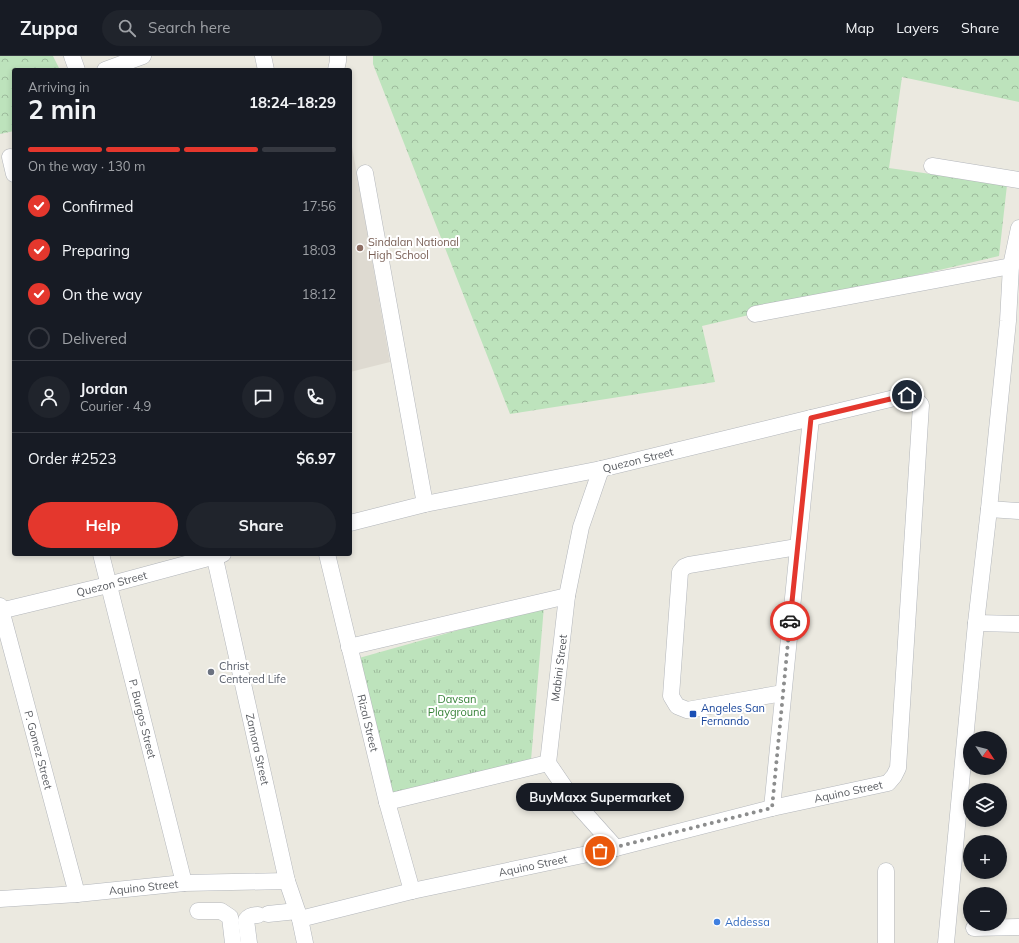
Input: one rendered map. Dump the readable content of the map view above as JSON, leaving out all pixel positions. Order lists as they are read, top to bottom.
{
  "streets": {
    "street": [
      "Quezon Street",
      "Mabini Street",
      "P. Burgos Street",
      "Rizal Street",
      "Zamora Street",
      "P. Gomez Street",
      "Aquino Street"
    ]
  },
  "crossings": [
    ["Quezon Street", "Mabini Street"],
    ["Quezon Street", "P. Burgos Street"],
    ["Quezon Street", "P. Gomez Street"],
    ["Quezon Street", "Aquino Street"],
    ["P. Burgos Street", "Aquino Street"],
    ["Rizal Street", "Aquino Street"],
    ["Zamora Street", "Aquino Street"],
    ["P. Gomez Street", "Aquino Street"]
  ],
  "parks": ["Davsan Playground"],
  "places": {
    "other": [
      "Sindalan National High School",
      "Christ Centered Life",
      "BuyMaxx Supermarket",
      "Addessa"
    ],
    "transit": ["Angeles San Fernando"]
  },
  "north": "bottom right",
  "page": {
    "header": "Zuppa",
    "search": "Search here",
    "nav": ["Map", "Layers", "Share"],
    "heading": ["2 min", "Arriving in", "18:24–18:29"],
    "panel": [
      "Jordan",
      "Courier · 4.9",
      "Order #2523",
      "$6.97"
    ],
    "bar": "On the way · 130 m",
    "list": [
      ["Confirmed", "17:56"],
      ["Preparing", "18:03"],
      ["On the way", "18:12"],
      "Delivered"
    ],
    "buttons": ["Help", "Share"],
    "map_buttons": ["+", "−"],
    "bubble": "BuyMaxx Supermarket"
  }
}
